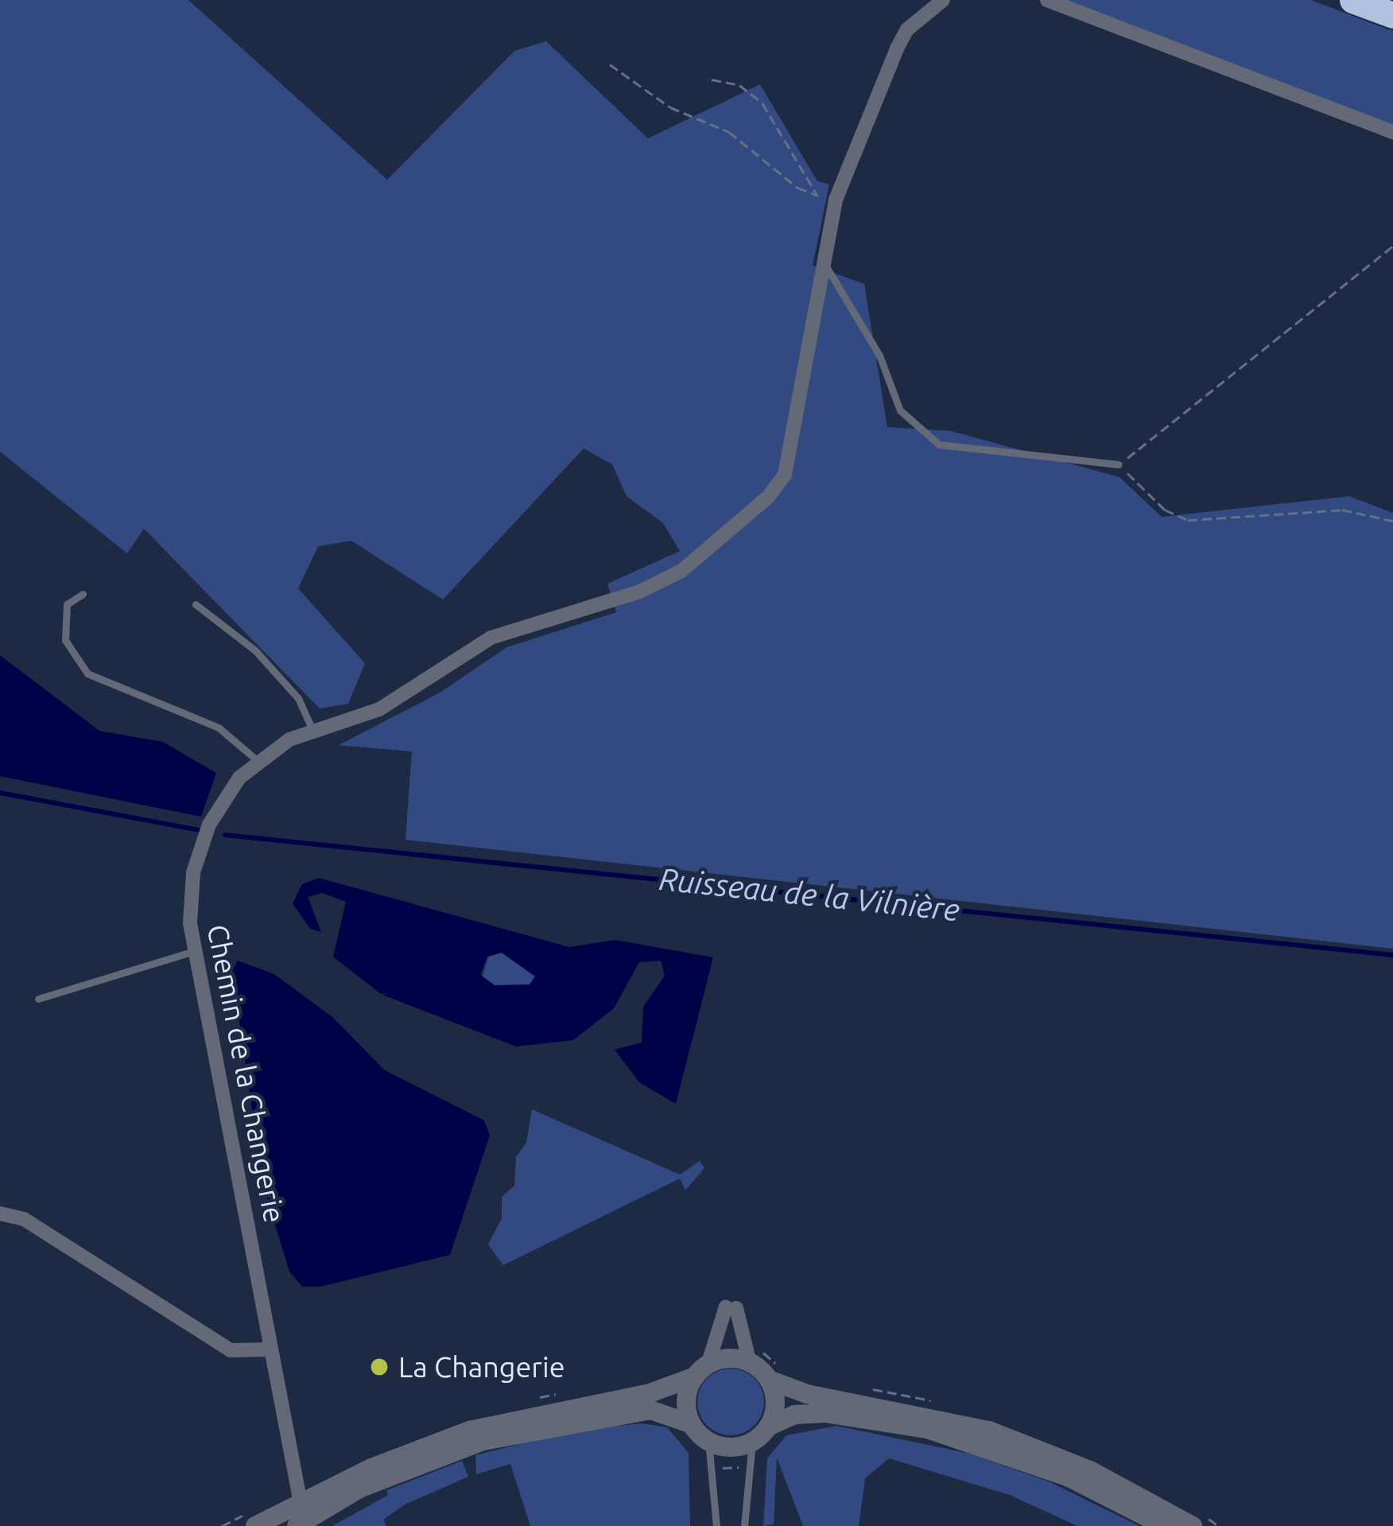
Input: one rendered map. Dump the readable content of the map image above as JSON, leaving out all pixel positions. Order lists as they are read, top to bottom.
{
  "streets": {
    "street": ["Chemin de la Changerie"]
  },
  "water": ["Ruisseau de la Vilnière"],
  "places": ["La Changerie"]
}
